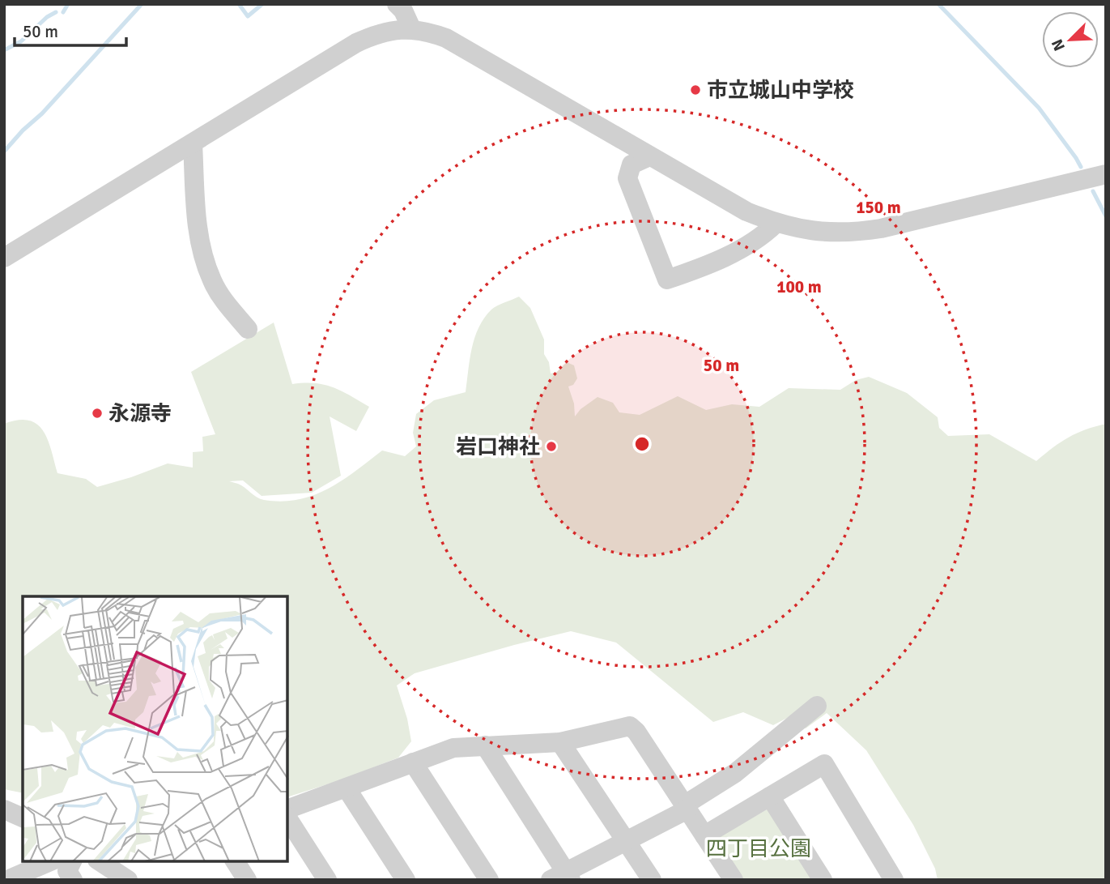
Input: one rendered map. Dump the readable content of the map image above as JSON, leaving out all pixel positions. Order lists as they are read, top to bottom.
{
  "parks": ["四丁目公園"],
  "places": ["市立城山中学校", "永源寺", "岩口神社"],
  "scale_bar": "50 m",
  "north": "bottom left",
  "rings": ["150 m", "100 m", "50 m"]
}
